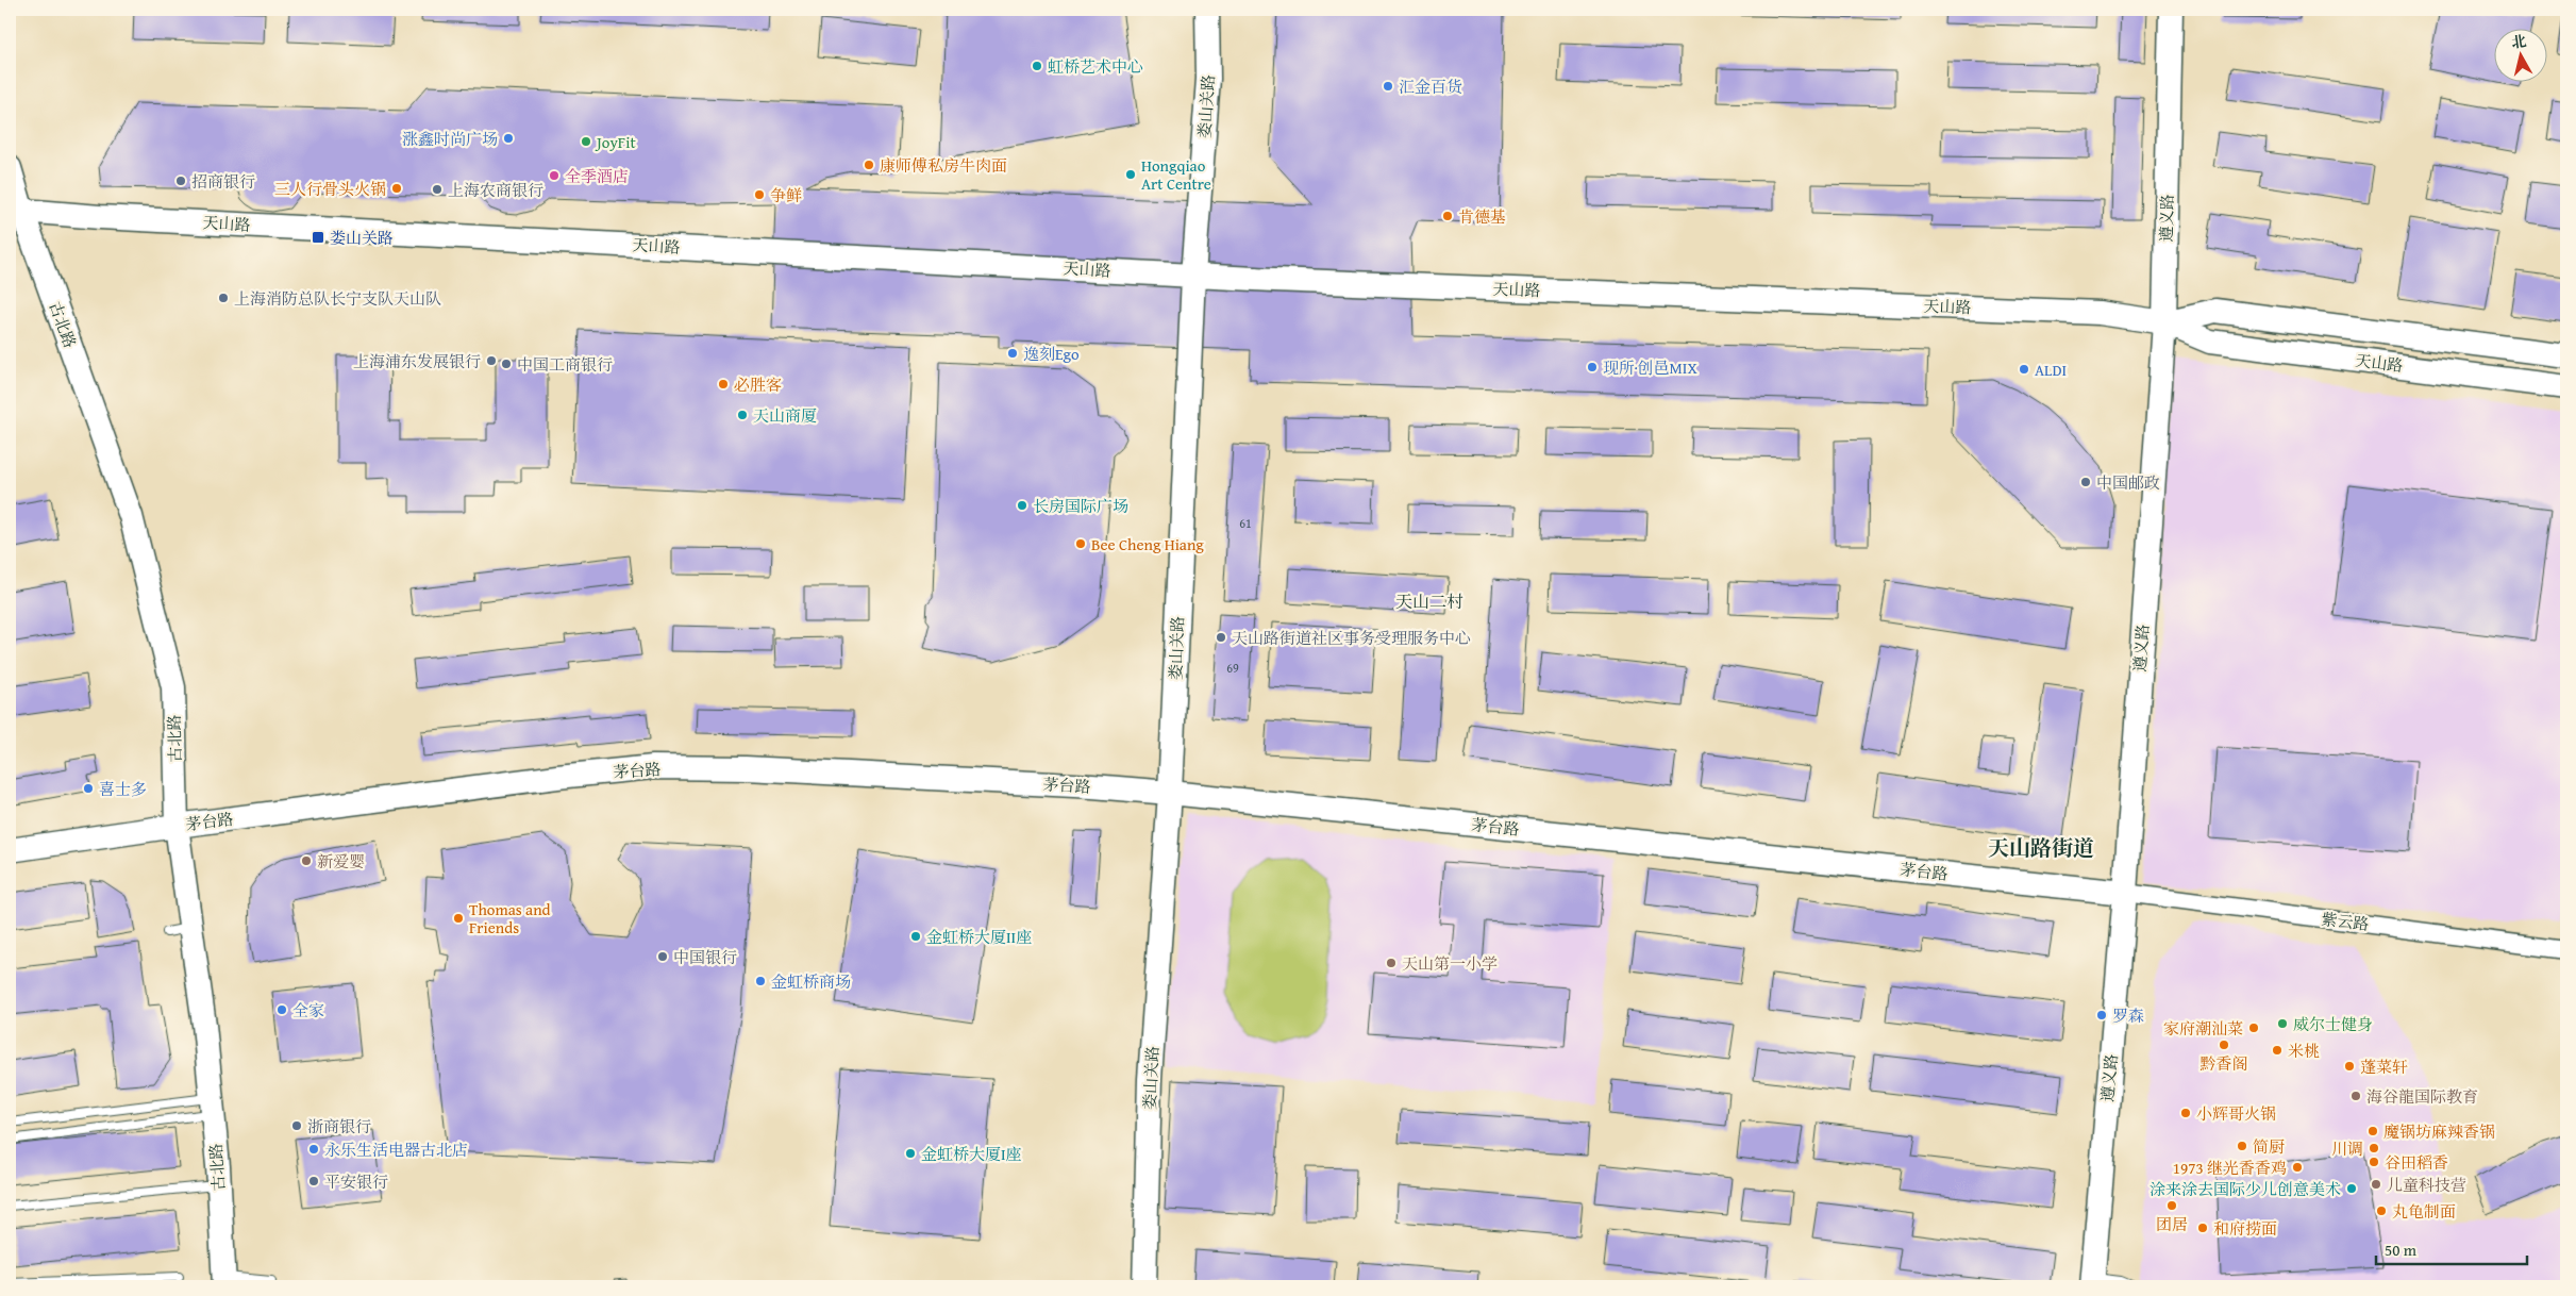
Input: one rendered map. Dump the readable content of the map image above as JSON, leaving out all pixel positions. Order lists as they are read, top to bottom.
{
  "streets": {
    "street": [
      "娄山关路",
      "遵义路",
      "天山路",
      "古北路",
      "茅台路",
      "紫云路"
    ]
  },
  "crossings": [
    ["娄山关路", "天山路"],
    ["娄山关路", "茅台路"],
    ["遵义路", "天山路"],
    ["遵义路", "茅台路"],
    ["遵义路", "紫云路"],
    ["天山路", "古北路"],
    ["古北路", "茅台路"],
    ["茅台路", "紫云路"]
  ],
  "districts": ["天山二村", "天山路街道"],
  "places": {
    "other": [
      "虹桥艺术中心",
      "汇金百货",
      "涨鑫时尚广场",
      "JoyFit",
      "康师傅私房牛肉面",
      "Hongqiao Art Centre",
      "全季酒店",
      "招商银行",
      "三人行骨头火锅",
      "上海农商银行",
      "争鲜",
      "肯德基",
      "上海消防总队长宁支队天山队",
      "逸刻Ego",
      "上海浦东发展银行",
      "中国工商银行",
      "现所·创邑MIX",
      "ALDI",
      "必胜客",
      "天山商厦",
      "中国邮政",
      "长房国际广场",
      "Bee Cheng Hiang",
      "天山路街道社区事务受理服务中心",
      "喜士多",
      "新爱婴",
      "Thomas and Friends",
      "金虹桥大厦II座",
      "中国银行",
      "天山第一小学",
      "金虹桥商场",
      "全家",
      "罗森",
      "威尔士健身",
      "家府潮汕菜",
      "黔香阁",
      "米桃",
      "蓬菜轩",
      "海谷龍国际教育",
      "小辉哥火锅",
      "浙商银行",
      "魔锅坊麻辣香锅",
      "简厨",
      "川调",
      "永乐生活电器古北店",
      "金虹桥大厦I座",
      "谷田稻香",
      "1973 继光香香鸡",
      "平安银行",
      "儿童科技营",
      "涂来涂去国际少儿创意美术",
      "团居",
      "丸龟制面",
      "和府捞面"
    ],
    "transit": ["娄山关路"]
  },
  "house_numbers": ["61", "69"],
  "scale_bar": "50 m",
  "north": "top"
}
